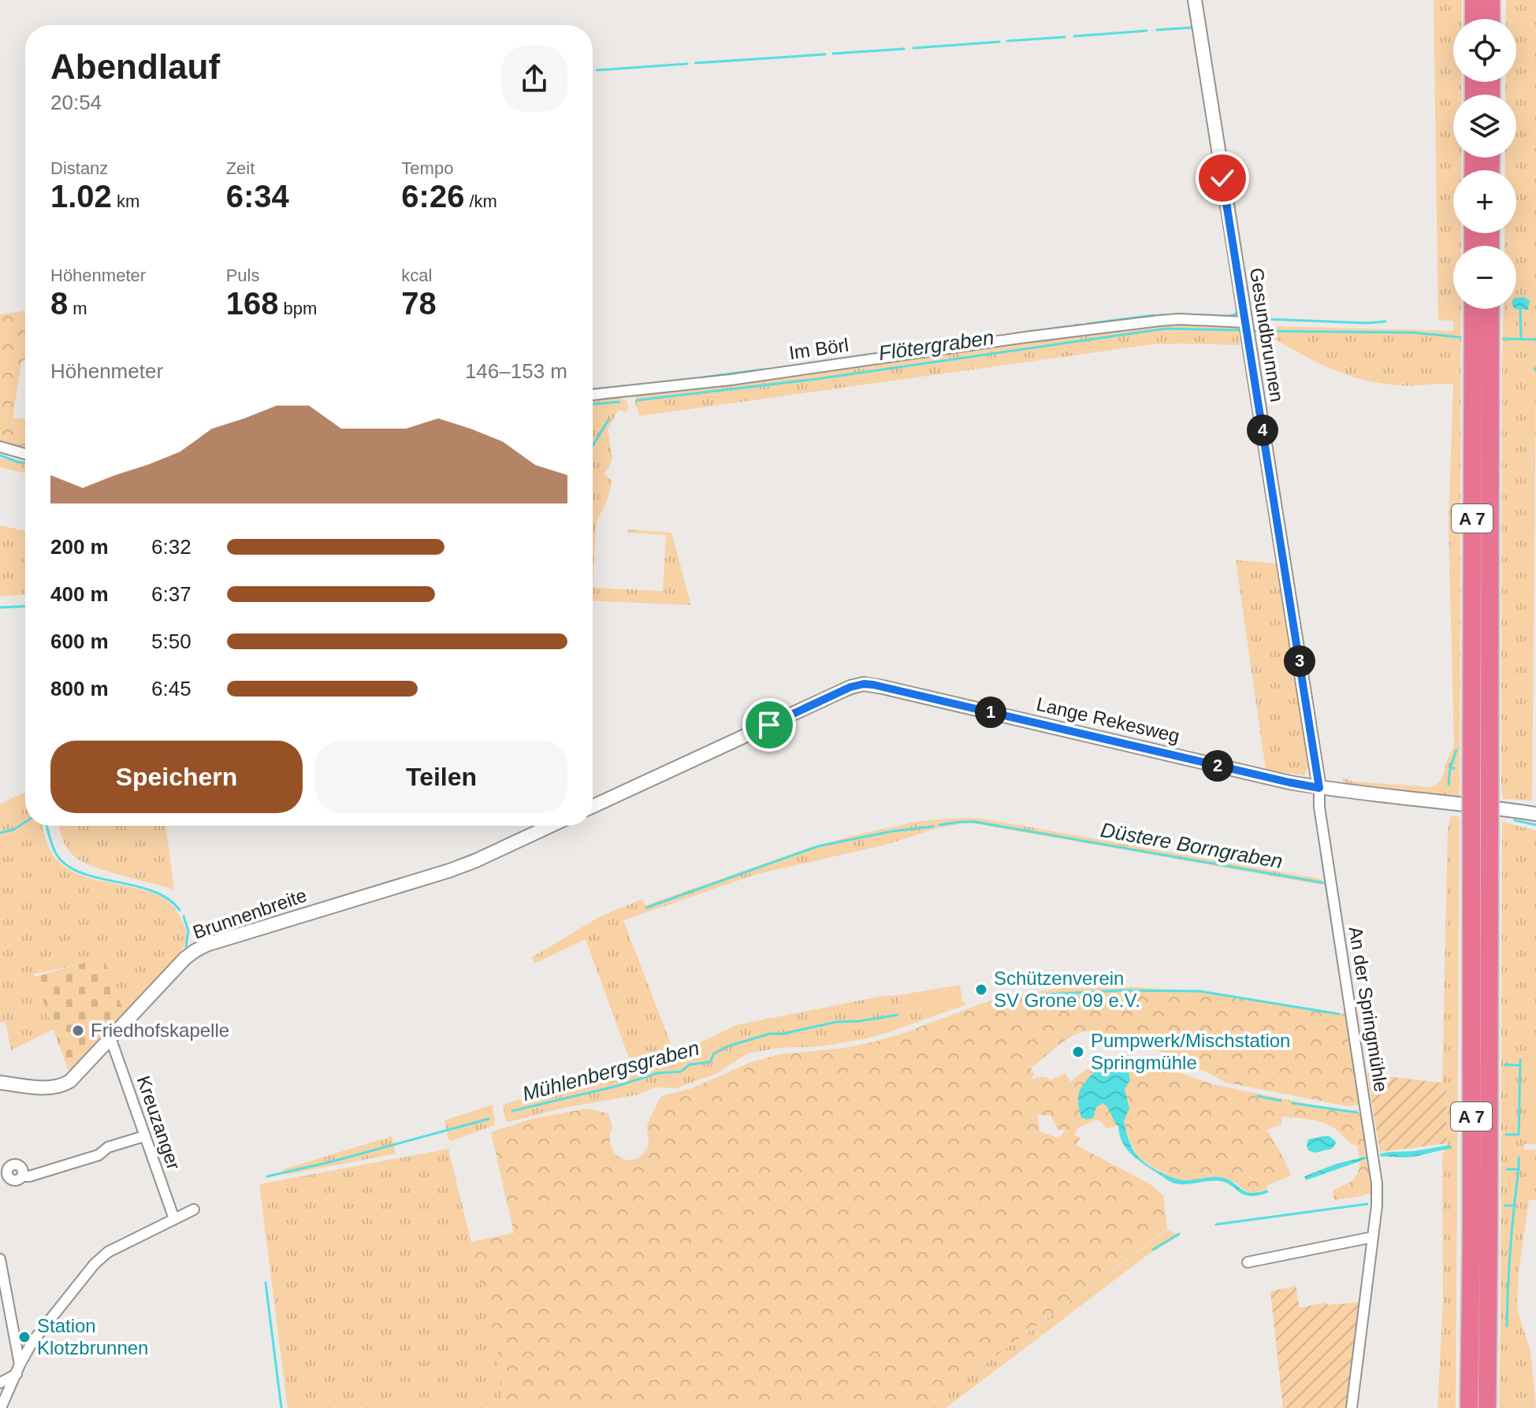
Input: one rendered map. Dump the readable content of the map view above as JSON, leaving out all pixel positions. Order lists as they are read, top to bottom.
{
  "streets": {
    "highway": ["A 7"],
    "street": [
      "Gesundbrunnen",
      "Im Börl",
      "Lange Rekesweg",
      "Brunnenbreite",
      "An der Springmühle",
      "Kreuzanger"
    ]
  },
  "crossings": [
    ["Gesundbrunnen", "Im Börl"],
    ["Gesundbrunnen", "Lange Rekesweg"],
    ["Gesundbrunnen", "An der Springmühle"],
    ["Lange Rekesweg", "An der Springmühle"],
    ["Brunnenbreite", "Kreuzanger"]
  ],
  "water": ["Flötergraben", "Düstere Borngraben", "Mühlenbergsgraben"],
  "places": [
    "Schützenverein SV Grone 09 e.V.",
    "Friedhofskapelle",
    "Pumpwerk/Mischstation Springmühle",
    "Station Klotzbrunnen"
  ],
  "page": {
    "map_buttons": ["+", "−"],
    "heading": ["Abendlauf", "20:54"],
    "stats": [
      ["Distanz", "1.02 km"],
      ["Zeit", "6:34"],
      ["Tempo", "6:26 /km"],
      ["Höhenmeter", "8 m"],
      ["Puls", "168 bpm"],
      ["kcal", "78"]
    ],
    "chart": ["Höhenmeter", "146–153 m"],
    "pins": [
      "4",
      "3",
      "1",
      "2"
    ],
    "list": [
      {
        "name": "200 m",
        "note": "6:32"
      },
      {
        "name": "400 m",
        "note": "6:37"
      },
      {
        "name": "600 m",
        "note": "5:50"
      },
      {
        "name": "800 m",
        "note": "6:45"
      }
    ],
    "buttons": ["Speichern", "Teilen"]
  }
}
